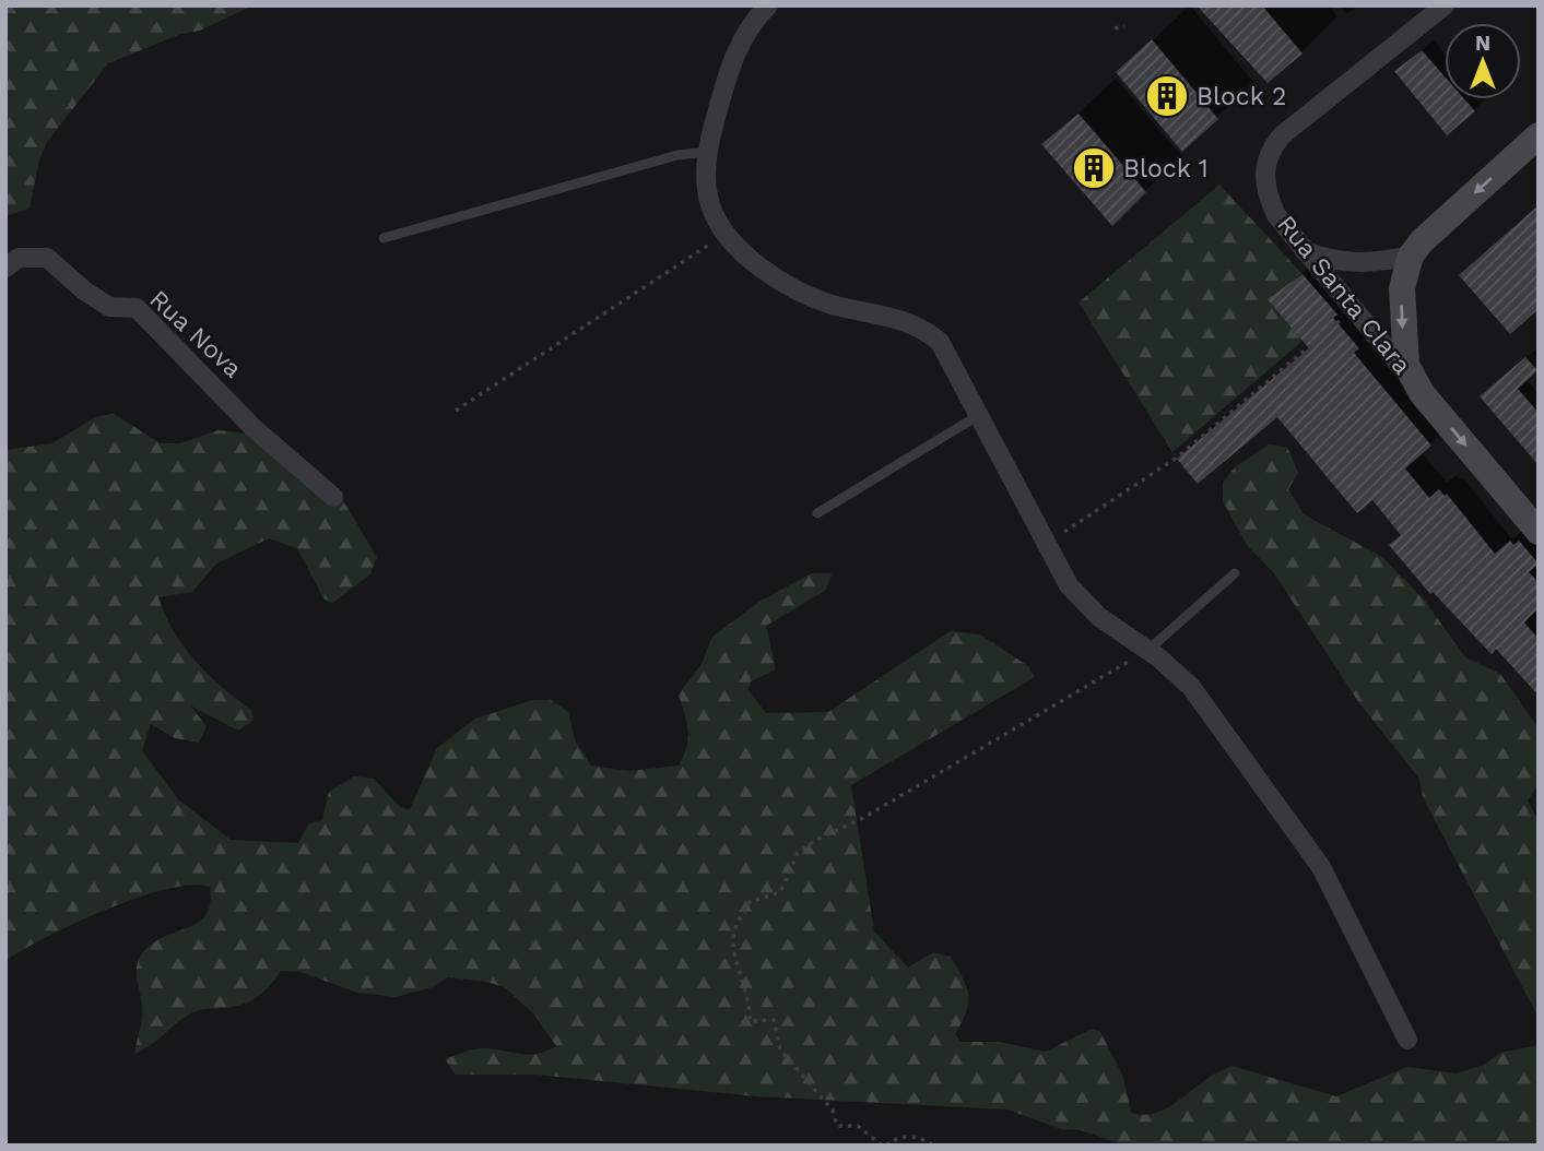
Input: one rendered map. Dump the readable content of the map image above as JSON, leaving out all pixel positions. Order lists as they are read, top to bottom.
{
  "streets": {
    "main road": ["Rua Santa Clara"],
    "street": ["Rua Nova"]
  },
  "places": {
    "building": ["Block 2", "Block 1"]
  },
  "north": "top"
}
